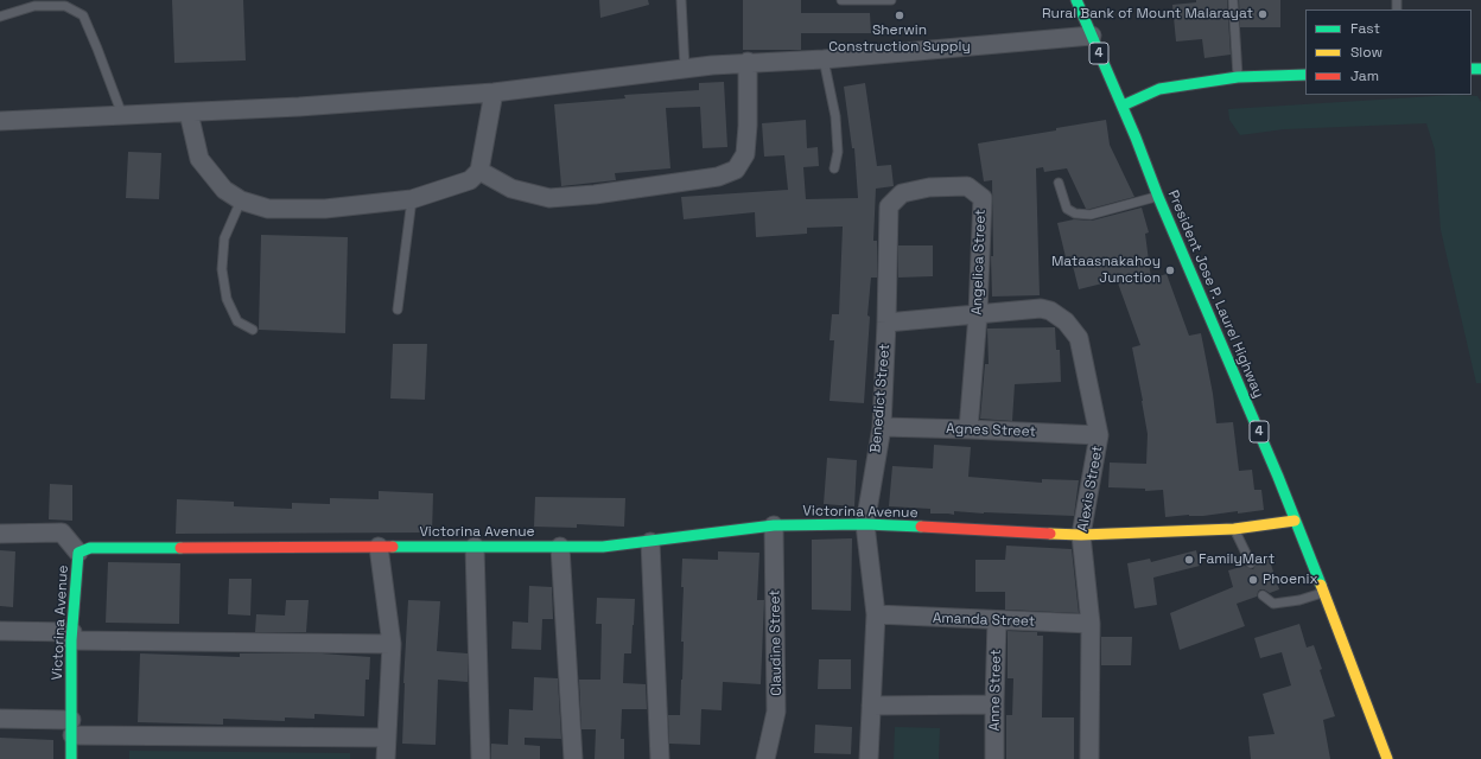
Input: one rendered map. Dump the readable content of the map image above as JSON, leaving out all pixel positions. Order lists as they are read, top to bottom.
{
  "streets": {
    "main road": ["4", "President Jose P. Laurel Highway", "Victorina Avenue"],
    "street": [
      "Angelica Street",
      "Benedict Street",
      "Agnes Street",
      "Alexis Street",
      "Amanda Street",
      "Claudine Street",
      "Anne Street"
    ]
  },
  "crossings": [
    ["Angelica Street", "Benedict Street"],
    ["Angelica Street", "Agnes Street"],
    ["Angelica Street", "Alexis Street"],
    ["President Jose P. Laurel Highway", "Victorina Avenue"],
    ["Benedict Street", "Agnes Street"],
    ["Benedict Street", "Alexis Street"],
    ["Benedict Street", "Victorina Avenue"],
    ["Benedict Street", "Amanda Street"],
    ["Agnes Street", "Alexis Street"],
    ["Alexis Street", "Victorina Avenue"],
    ["Alexis Street", "Amanda Street"],
    ["Victorina Avenue", "Claudine Street"],
    ["Amanda Street", "Anne Street"]
  ],
  "places": [
    "Rural Bank of Mount Malarayat",
    "Sherwin Construction Supply",
    "Mataasnakahoy Junction",
    "FamilyMart",
    "Phoenix"
  ],
  "legend": ["Fast", "Slow", "Jam"]
}
